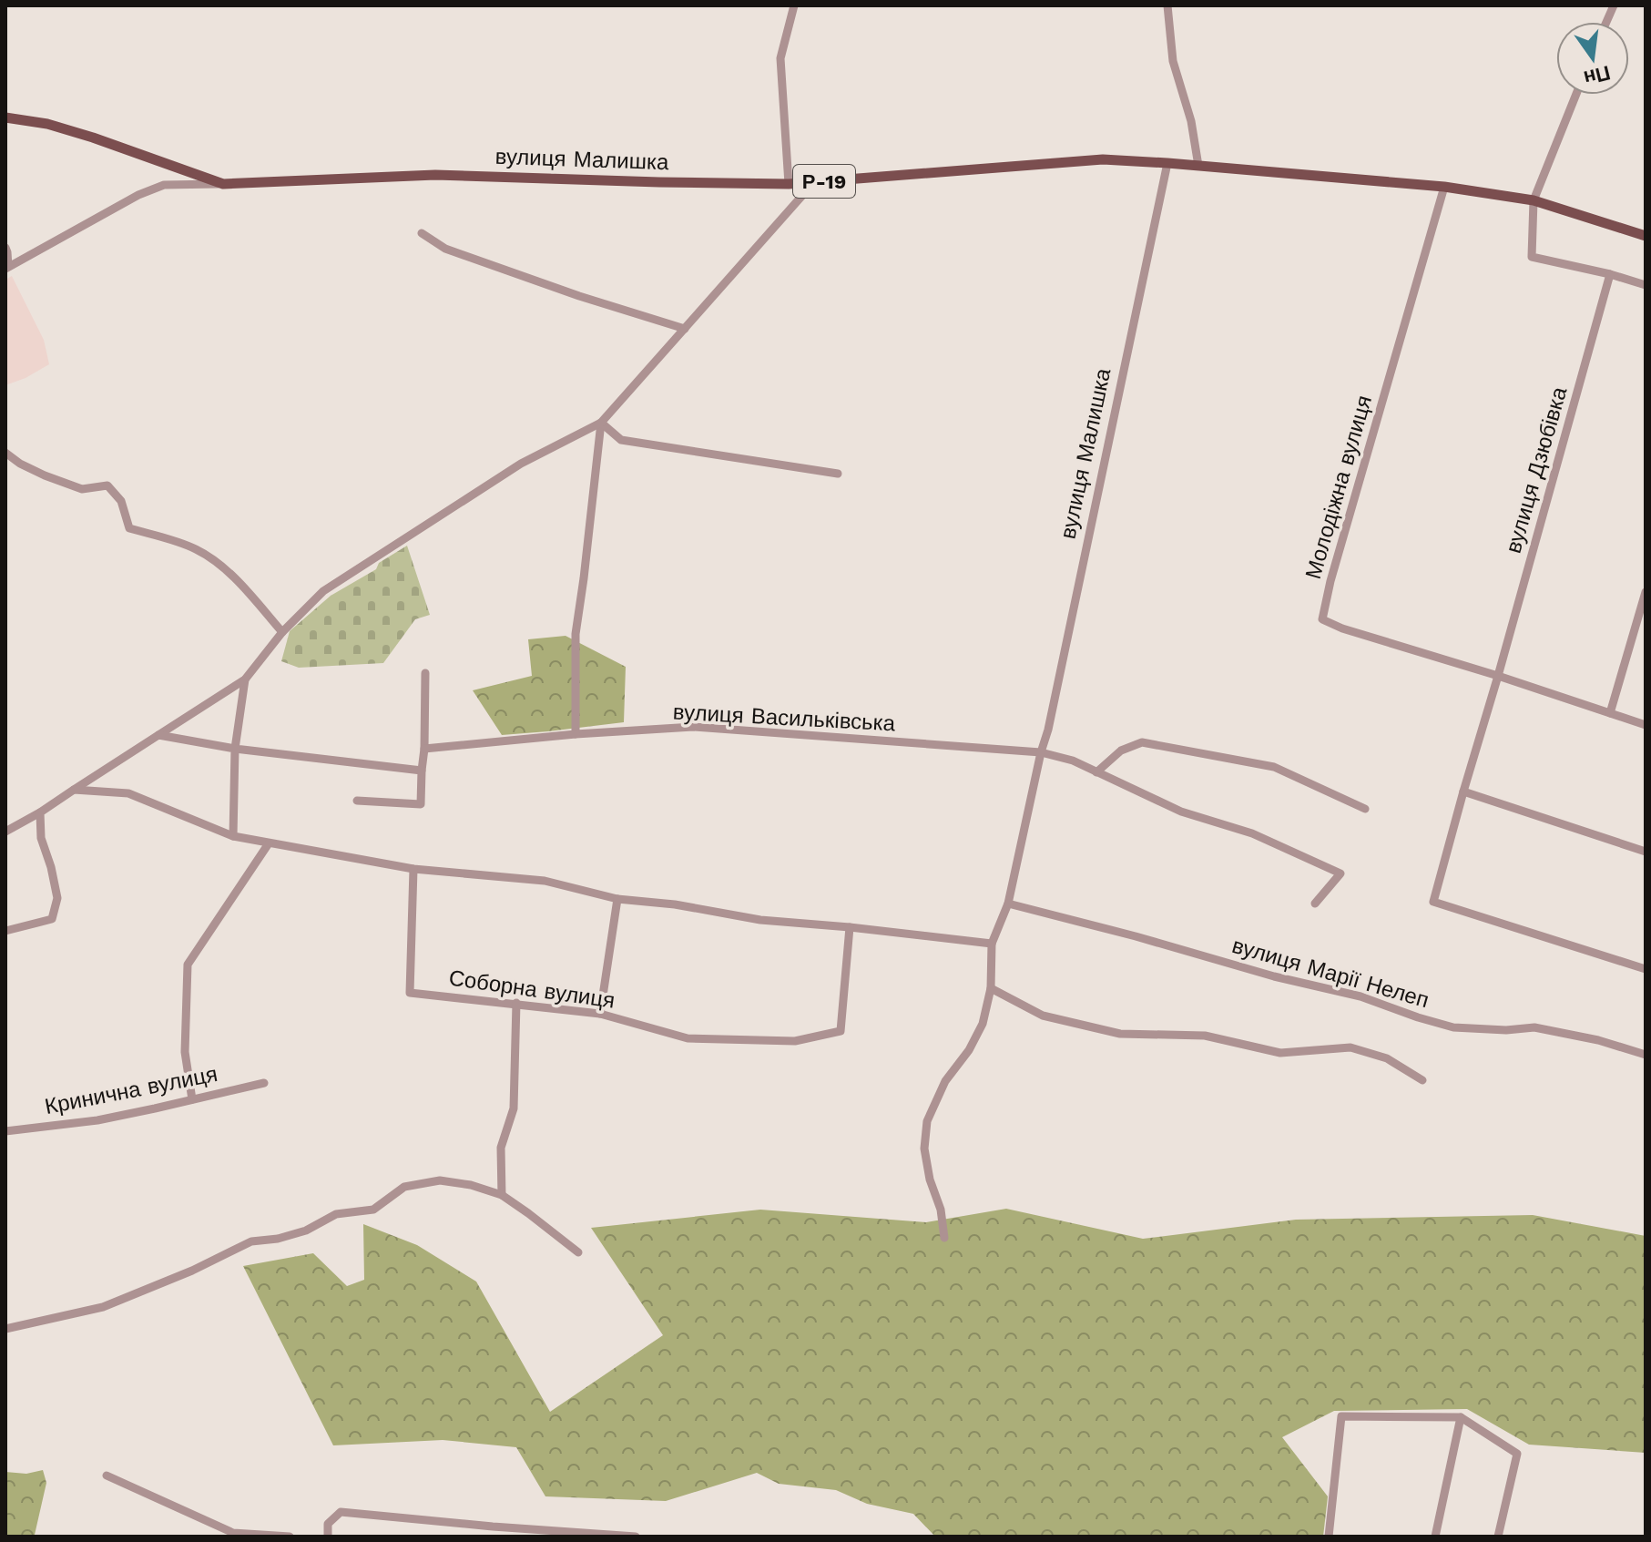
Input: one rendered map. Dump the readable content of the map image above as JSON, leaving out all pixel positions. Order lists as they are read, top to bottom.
{
  "streets": {
    "main road": ["вулиця Малишка", "Р-19"],
    "street": [
      "вулиця Дзюбівка",
      "Молодіжна вулиця",
      "вулиця Васильківська",
      "вулиця Марії Нелеп",
      "Соборна вулиця",
      "Кринична вулиця"
    ]
  },
  "crossings": [
    ["вулиця Малишка", "Молодіжна вулиця"],
    ["вулиця Малишка", "вулиця Васильківська"],
    ["вулиця Дзюбівка", "Молодіжна вулиця"]
  ],
  "north": "bottom"
}
